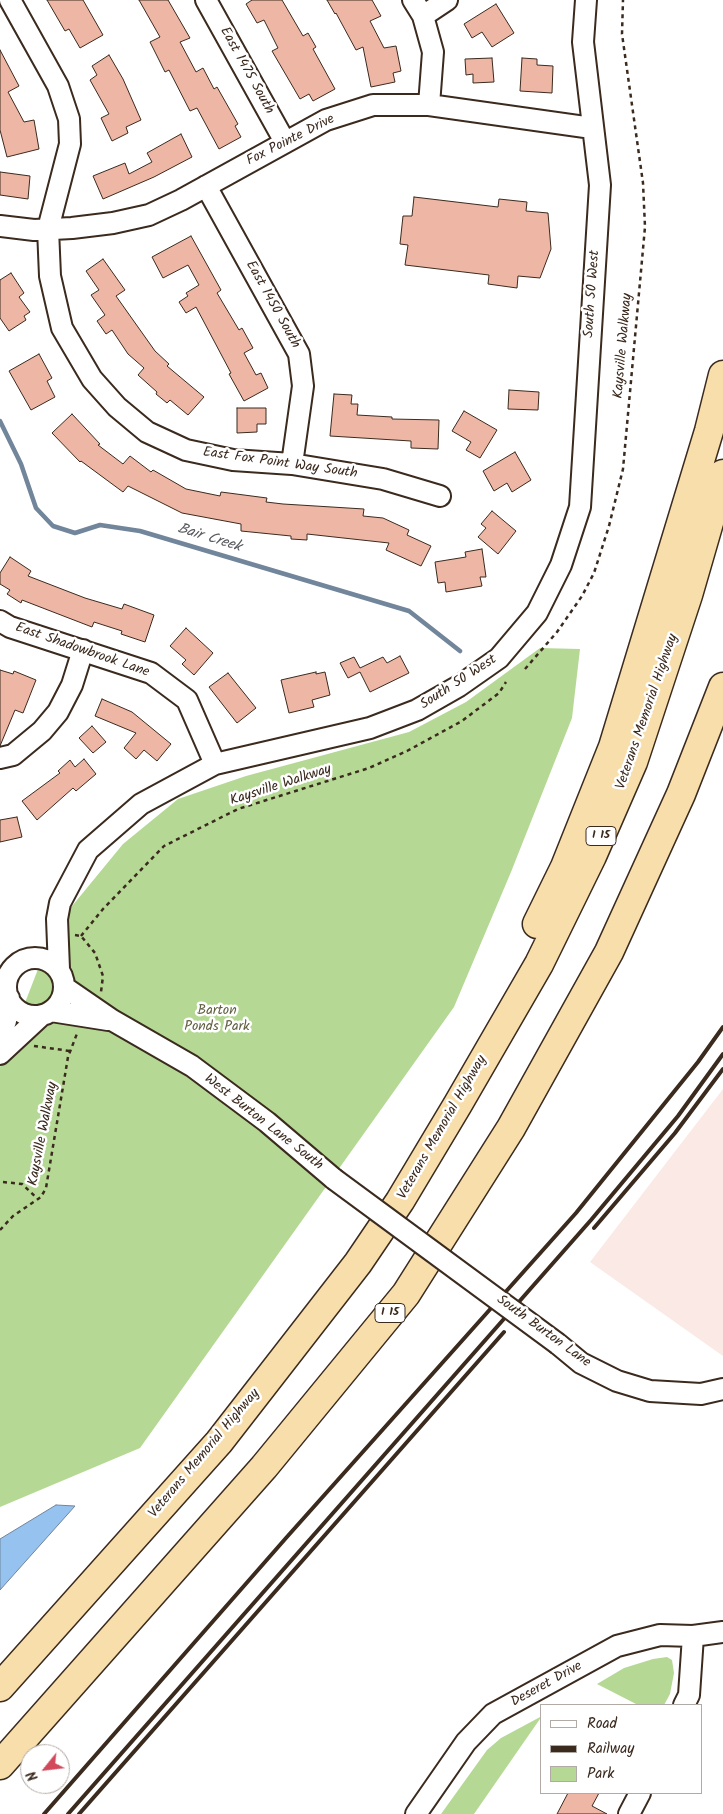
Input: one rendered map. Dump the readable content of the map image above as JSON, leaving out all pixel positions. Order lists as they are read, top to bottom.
{
  "streets": {
    "highway": ["Veterans Memorial Highway", "I 15"],
    "street": [
      "East 1475 South",
      "Fox Pointe Drive",
      "South 50 West",
      "East 1450 South",
      "East Fox Point Way South",
      "East Shadowbrook Lane",
      "West Burton Lane South",
      "South Burton Lane",
      "Deseret Drive"
    ],
    "path": ["Kaysville Walkway"]
  },
  "crossings": [
    ["East 1475 South", "Fox Pointe Drive"],
    ["Fox Pointe Drive", "South 50 West"],
    ["Fox Pointe Drive", "East 1450 South"],
    ["Fox Pointe Drive", "East Fox Point Way South"],
    ["South 50 West", "East Shadowbrook Lane"],
    ["South 50 West", "West Burton Lane South"],
    ["East 1450 South", "East Fox Point Way South"],
    ["West Burton Lane South", "South Burton Lane"]
  ],
  "water": ["Bair Creek"],
  "parks": ["Barton Ponds Park"],
  "legend": ["Road", "Railway", "Park"],
  "north": "bottom left"
}
